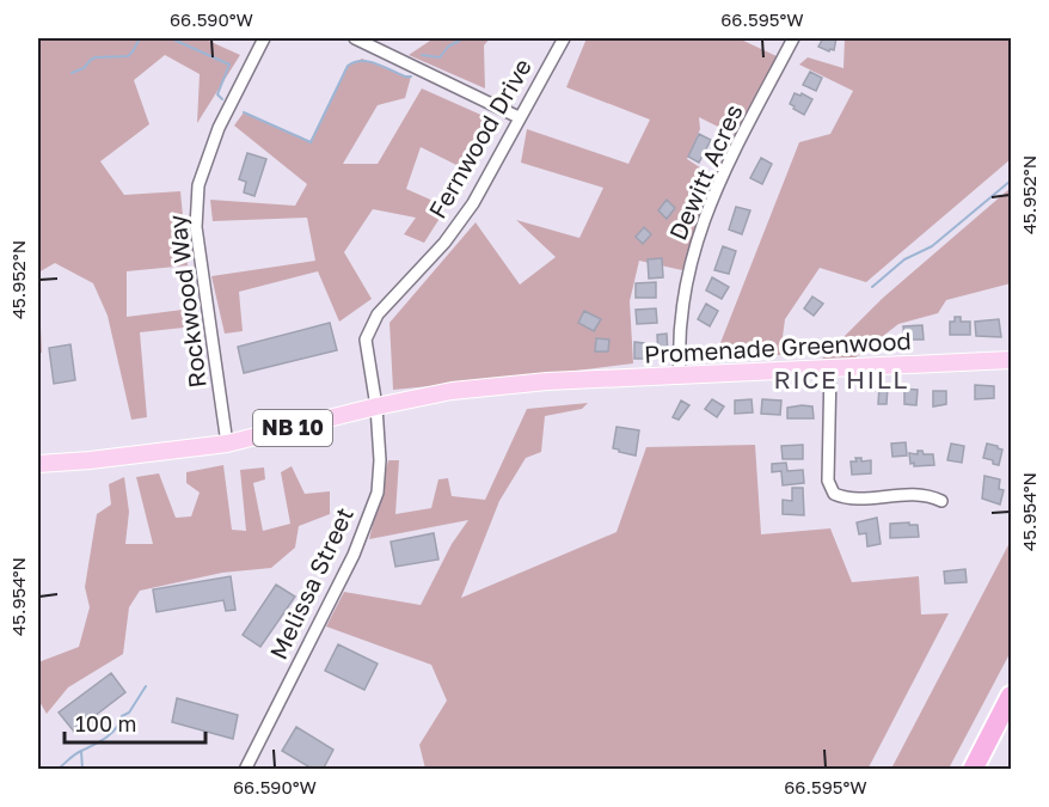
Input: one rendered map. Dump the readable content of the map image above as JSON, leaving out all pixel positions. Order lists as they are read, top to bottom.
{
  "streets": {
    "main road": ["Promenade Greenwood", "NB 10"],
    "street": [
      "Fernwood Drive",
      "Dewitt Acres",
      "Rockwood Way",
      "Melissa Street"
    ]
  },
  "crossings": [
    ["Fernwood Drive", "Promenade Greenwood"],
    ["Fernwood Drive", "NB 10"],
    ["Fernwood Drive", "Melissa Street"],
    ["Dewitt Acres", "Promenade Greenwood"],
    ["Rockwood Way", "NB 10"],
    ["Promenade Greenwood", "NB 10"],
    ["Promenade Greenwood", "Melissa Street"],
    ["NB 10", "Melissa Street"]
  ],
  "districts": ["RICE HILL"],
  "scale_bar": "100 m",
  "coordinates": [
    "66.590°W",
    "66.595°W",
    "45.952°N",
    "45.954°N"
  ]
}
